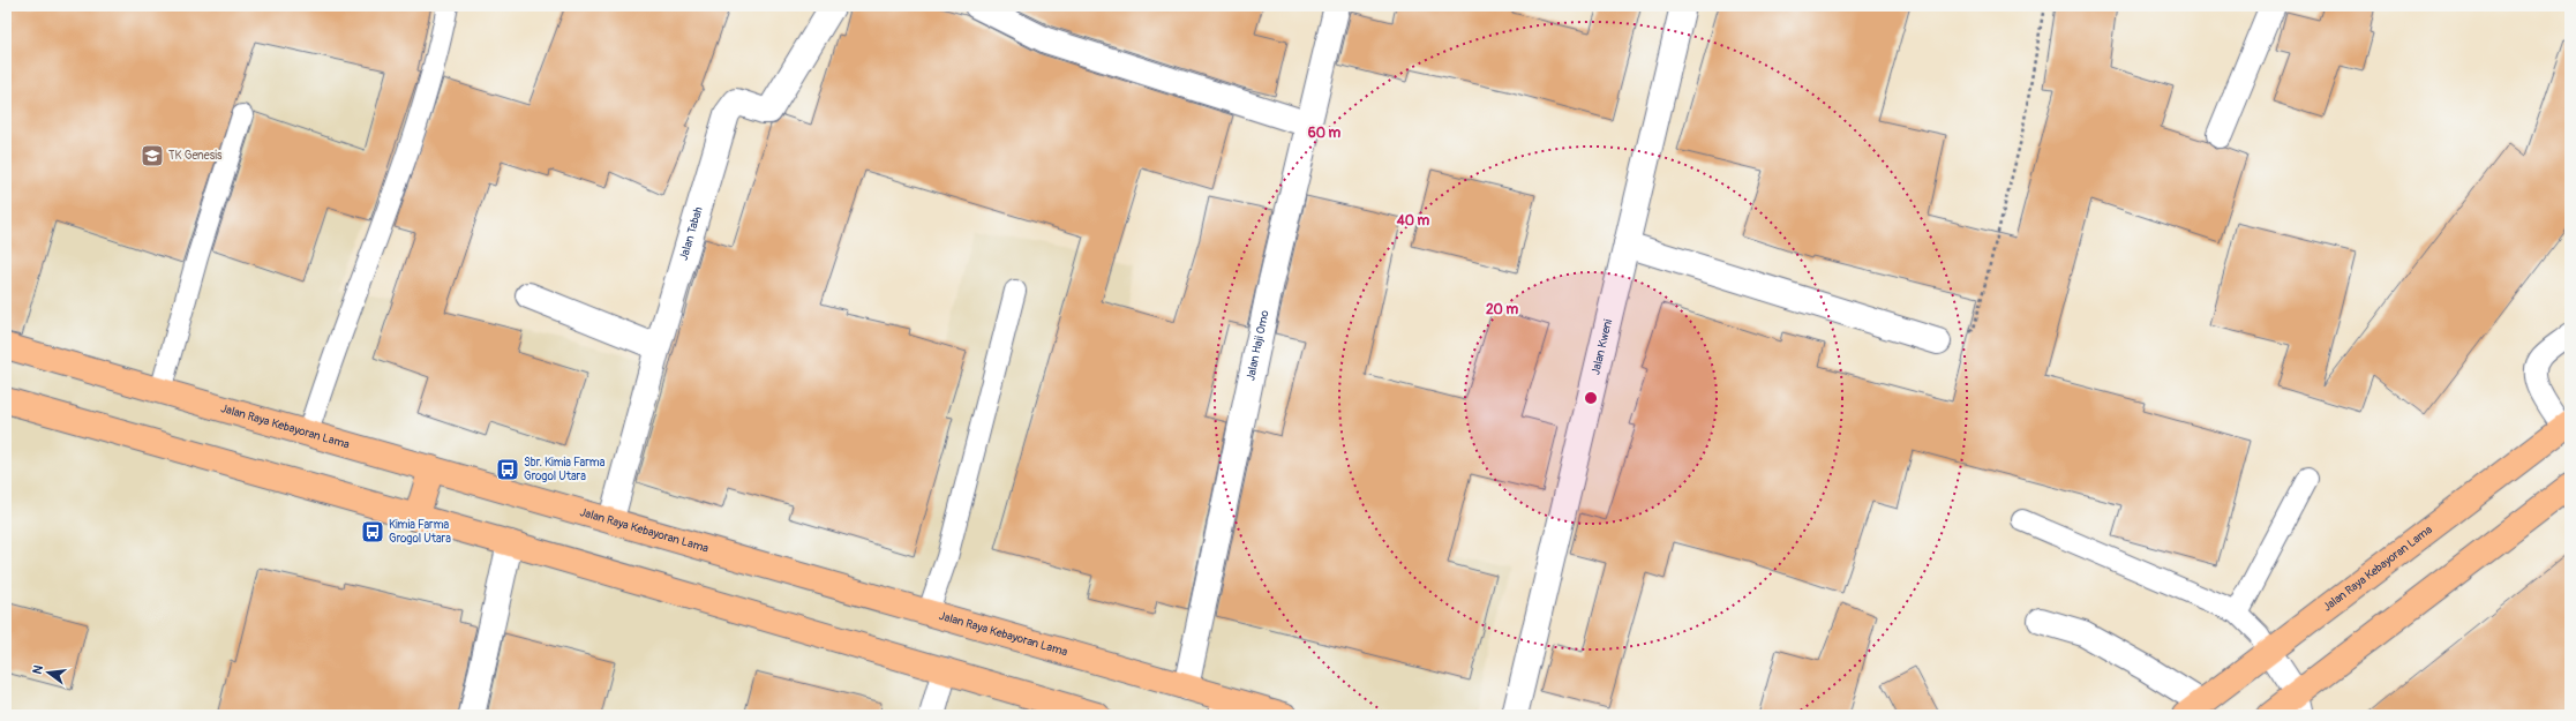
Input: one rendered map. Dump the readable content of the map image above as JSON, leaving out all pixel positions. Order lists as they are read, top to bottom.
{
  "streets": {
    "main road": ["Jalan Raya Kebayoran Lama"],
    "street": ["Jalan Tabah", "Jalan Haji Omo", "Jalan Kweni"]
  },
  "crossings": [
    ["Jalan Tabah", "Jalan Raya Kebayoran Lama"],
    ["Jalan Haji Omo", "Jalan Raya Kebayoran Lama"]
  ],
  "places": {
    "school or university": ["TK Genesis"],
    "bus stop": ["Sbr. Kimia Farma Grogol Utara", "Kimia Farma Grogol Utara"]
  },
  "north": "left",
  "rings": ["60 m", "40 m", "20 m"]
}
